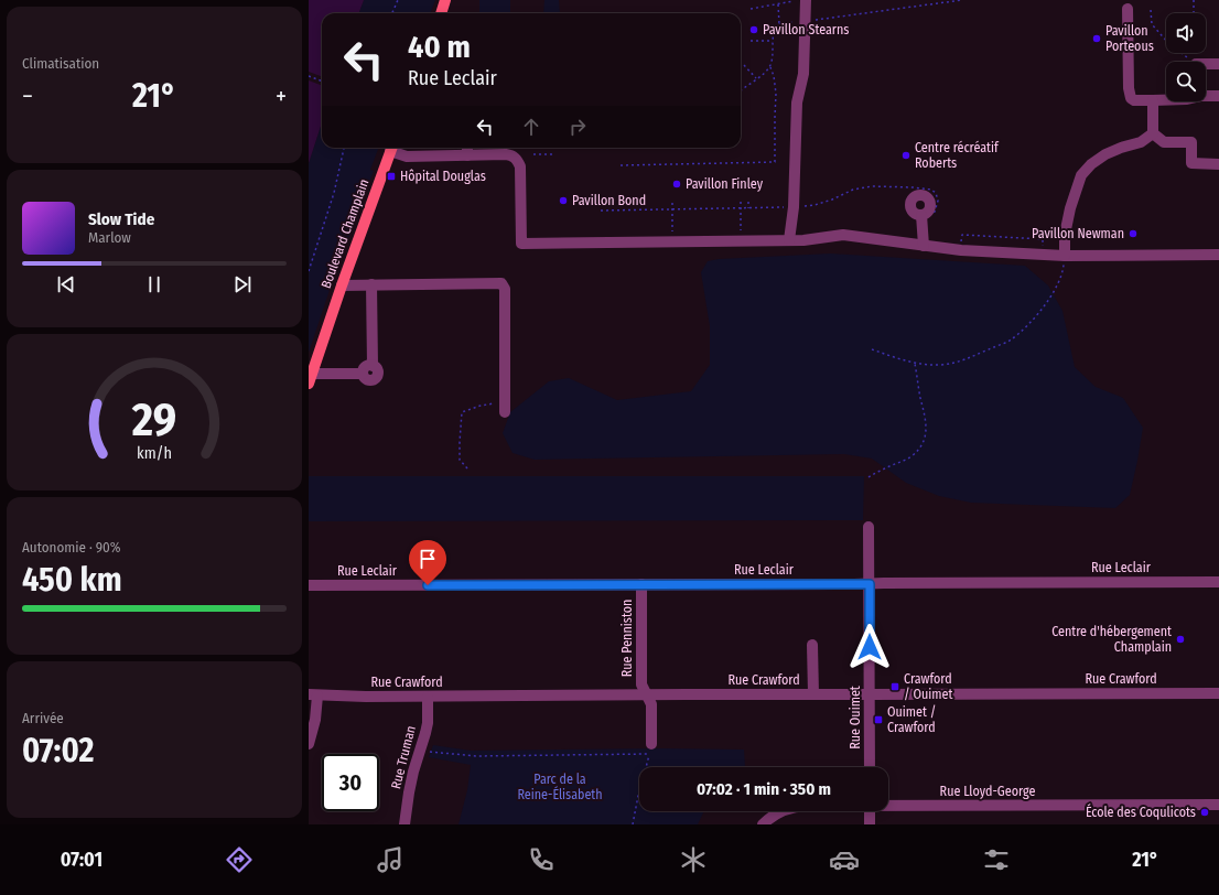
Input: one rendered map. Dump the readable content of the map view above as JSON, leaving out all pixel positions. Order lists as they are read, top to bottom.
{
  "streets": {
    "main road": ["Boulevard Champlain"],
    "street": [
      "Rue Leclair",
      "Rue Penniston",
      "Rue Crawford",
      "Rue Ouimet",
      "Rue Truman",
      "Rue Lloyd-George"
    ]
  },
  "crossings": [
    ["Rue Leclair", "Rue Penniston"],
    ["Rue Leclair", "Rue Ouimet"],
    ["Rue Penniston", "Rue Crawford"],
    ["Rue Crawford", "Rue Ouimet"],
    ["Rue Crawford", "Rue Truman"]
  ],
  "parks": ["Parc de la Reine-Élisabeth"],
  "places": {
    "other": [
      "Pavillon Stearns",
      "Pavillon Porteous",
      "Centre récréatif Roberts",
      "Pavillon Finley",
      "Pavillon Bond",
      "Pavillon Newman",
      "Centre d'hébergement Champlain",
      "École des Coqulicots"
    ],
    "transit": ["Hôpital Douglas", "Crawford / Ouimet", "Ouimet / Crawford"]
  },
  "page": {
    "tile": [
      "Climatisation",
      ["Autonomie · 90%", "450 km"],
      ["Arrivée", "07:02"]
    ],
    "turn": ["40 m", "Rue Leclair"],
    "heat": ["−", "21°", "+"],
    "song": ["Slow Tide", "Marlow"],
    "limit": "30",
    "trip": "07:02 · 1 min · 350 m",
    "tabs": ["07:01", "21°"],
    "gauge": ["29", "km/h"]
  }
}
